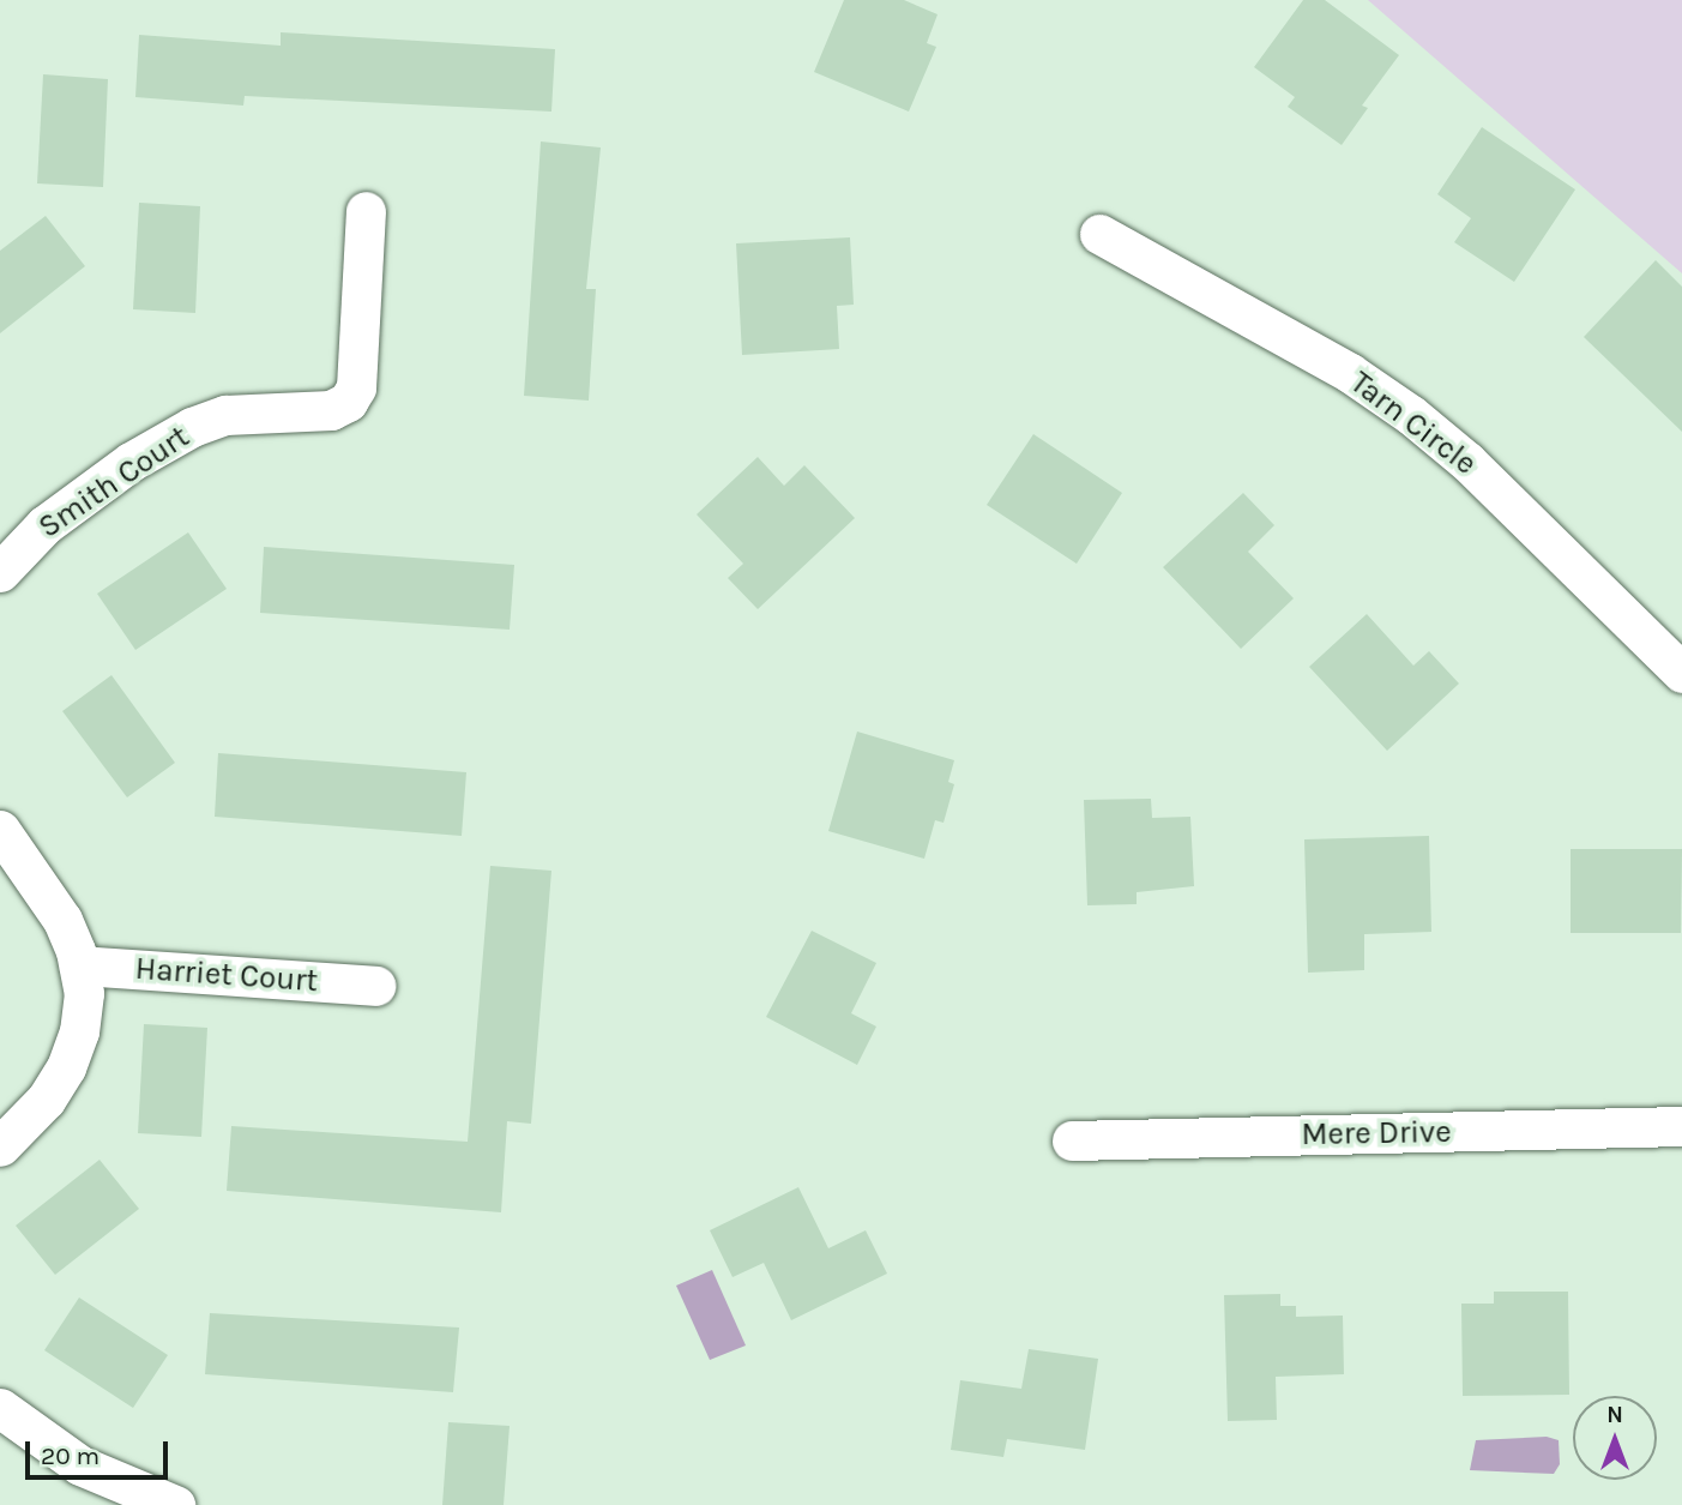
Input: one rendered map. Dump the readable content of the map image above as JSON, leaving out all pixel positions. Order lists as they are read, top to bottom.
{
  "streets": {
    "street": [
      "Tarn Circle",
      "Smith Court",
      "Harriet Court",
      "Mere Drive"
    ]
  },
  "scale_bar": "20 m",
  "north": "top"
}
